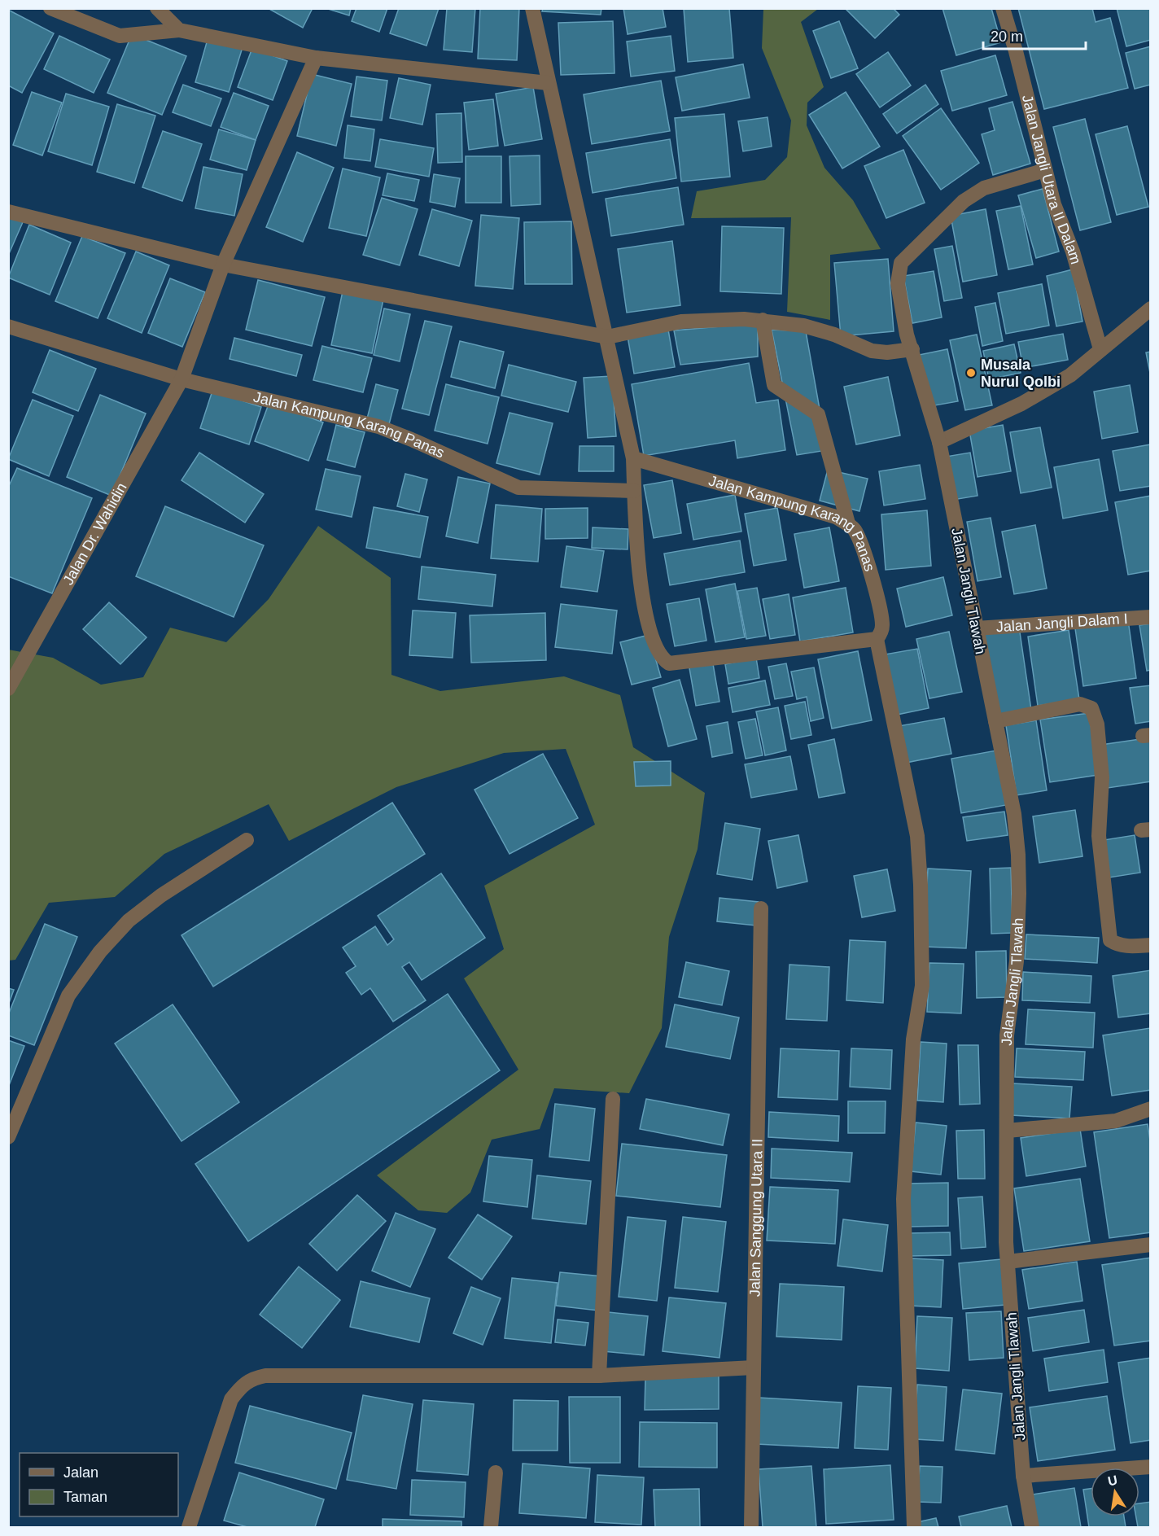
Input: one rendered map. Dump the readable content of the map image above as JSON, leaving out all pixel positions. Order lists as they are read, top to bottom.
{
  "streets": {
    "street": [
      "Jalan Jangli Utara II Dalam",
      "Jalan Kampung Karang Panas",
      "Jalan Dr. Wahidin",
      "Jalan Jangli Tlawah",
      "Jalan Jangli Dalam I",
      "Jalan Sanggung Utara II"
    ]
  },
  "crossings": [
    ["Jalan Jangli Utara II Dalam", "Jalan Jangli Tlawah"],
    ["Jalan Kampung Karang Panas", "Jalan Dr. Wahidin"],
    ["Jalan Jangli Tlawah", "Jalan Jangli Dalam I"]
  ],
  "places": ["Musala Nurul Qolbi"],
  "legend": ["Jalan", "Taman"],
  "scale_bar": "20 m",
  "north": "top"
}
